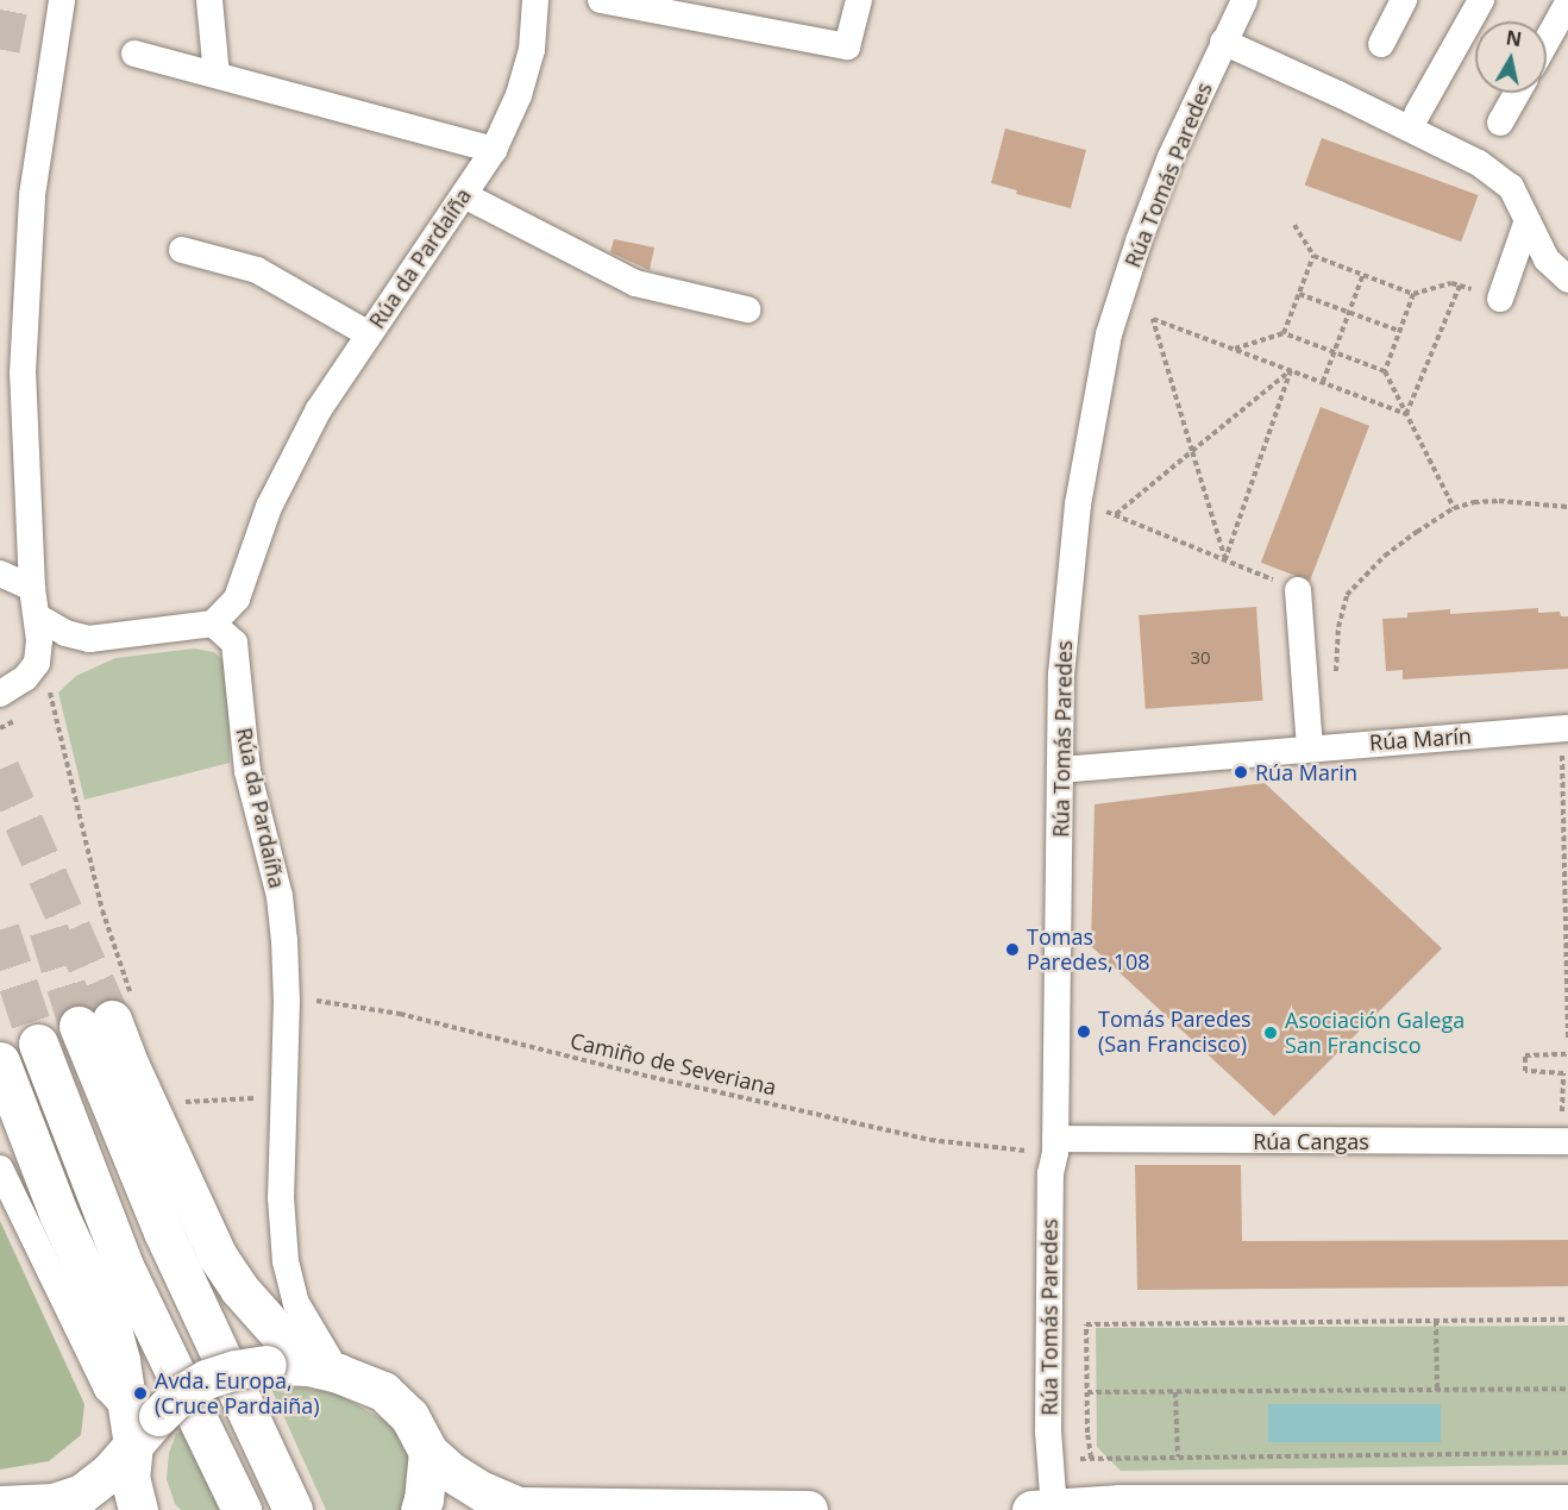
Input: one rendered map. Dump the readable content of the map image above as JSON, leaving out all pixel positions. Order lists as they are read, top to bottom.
{
  "streets": {
    "street": [
      "Rúa Tomás Paredes",
      "Rúa da Pardaíña",
      "Rúa Marín",
      "Rúa Cangas"
    ],
    "path": ["Camiño de Severiana"]
  },
  "crossings": [
    ["Rúa Tomás Paredes", "Rúa Marín"],
    ["Rúa Tomás Paredes", "Camiño de Severiana"],
    ["Rúa Tomás Paredes", "Rúa Cangas"],
    ["Rúa da Pardaíña", "Camiño de Severiana"],
    ["Camiño de Severiana", "Rúa Cangas"]
  ],
  "places": [
    "Rúa Marin",
    "Tomas Paredes,108",
    "Tomás Paredes (San Francisco)",
    "Asociación Galega San Francisco",
    "Avda. Europa, (Cruce Pardaiña)"
  ],
  "house_numbers": ["30"],
  "north": "top"
}
